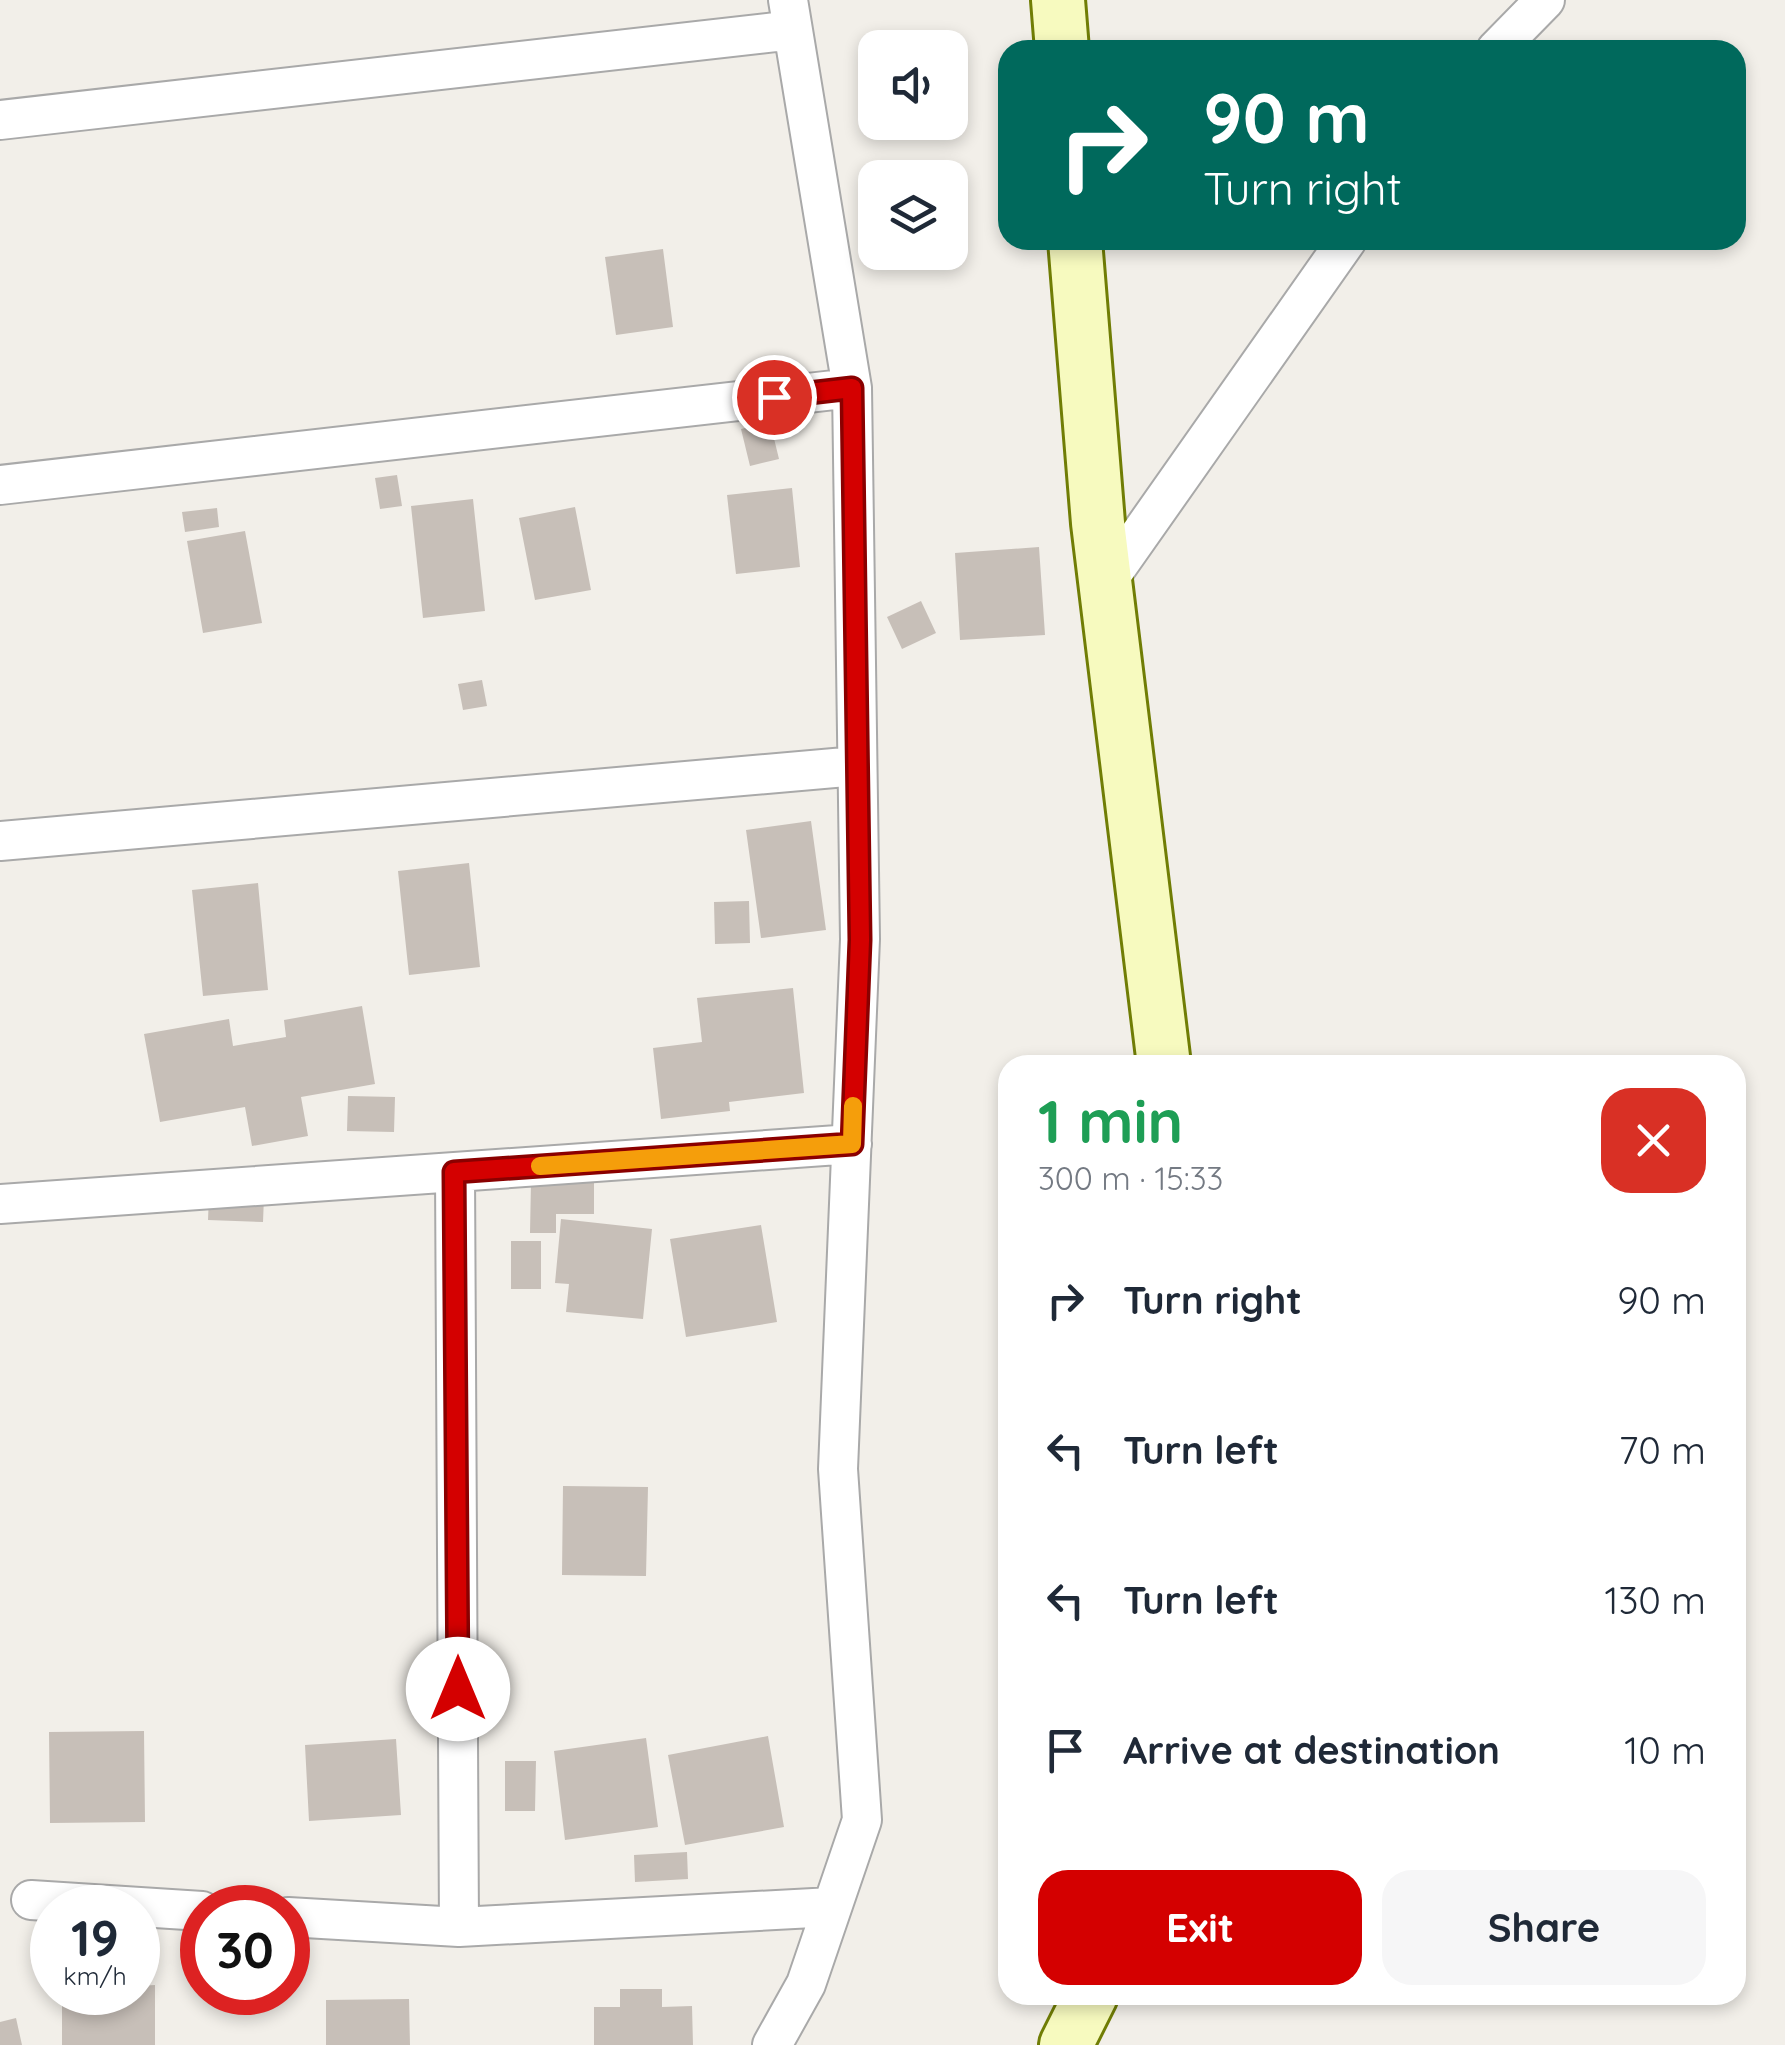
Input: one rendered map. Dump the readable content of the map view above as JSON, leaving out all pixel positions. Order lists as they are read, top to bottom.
{
  "page": {
    "turn": ["90 m", "Turn right"],
    "heading": ["1 min", "300 m · 15:33"],
    "list": [
      {
        "name": "Turn right",
        "value": "90 m"
      },
      {
        "name": "Turn left",
        "value": "70 m"
      },
      {
        "name": "Turn left",
        "value": "130 m"
      },
      {
        "name": "Arrive at destination",
        "value": "10 m"
      }
    ],
    "buttons": ["Exit", "Share"],
    "speed": "19 km/h",
    "limit": "30"
  }
}
